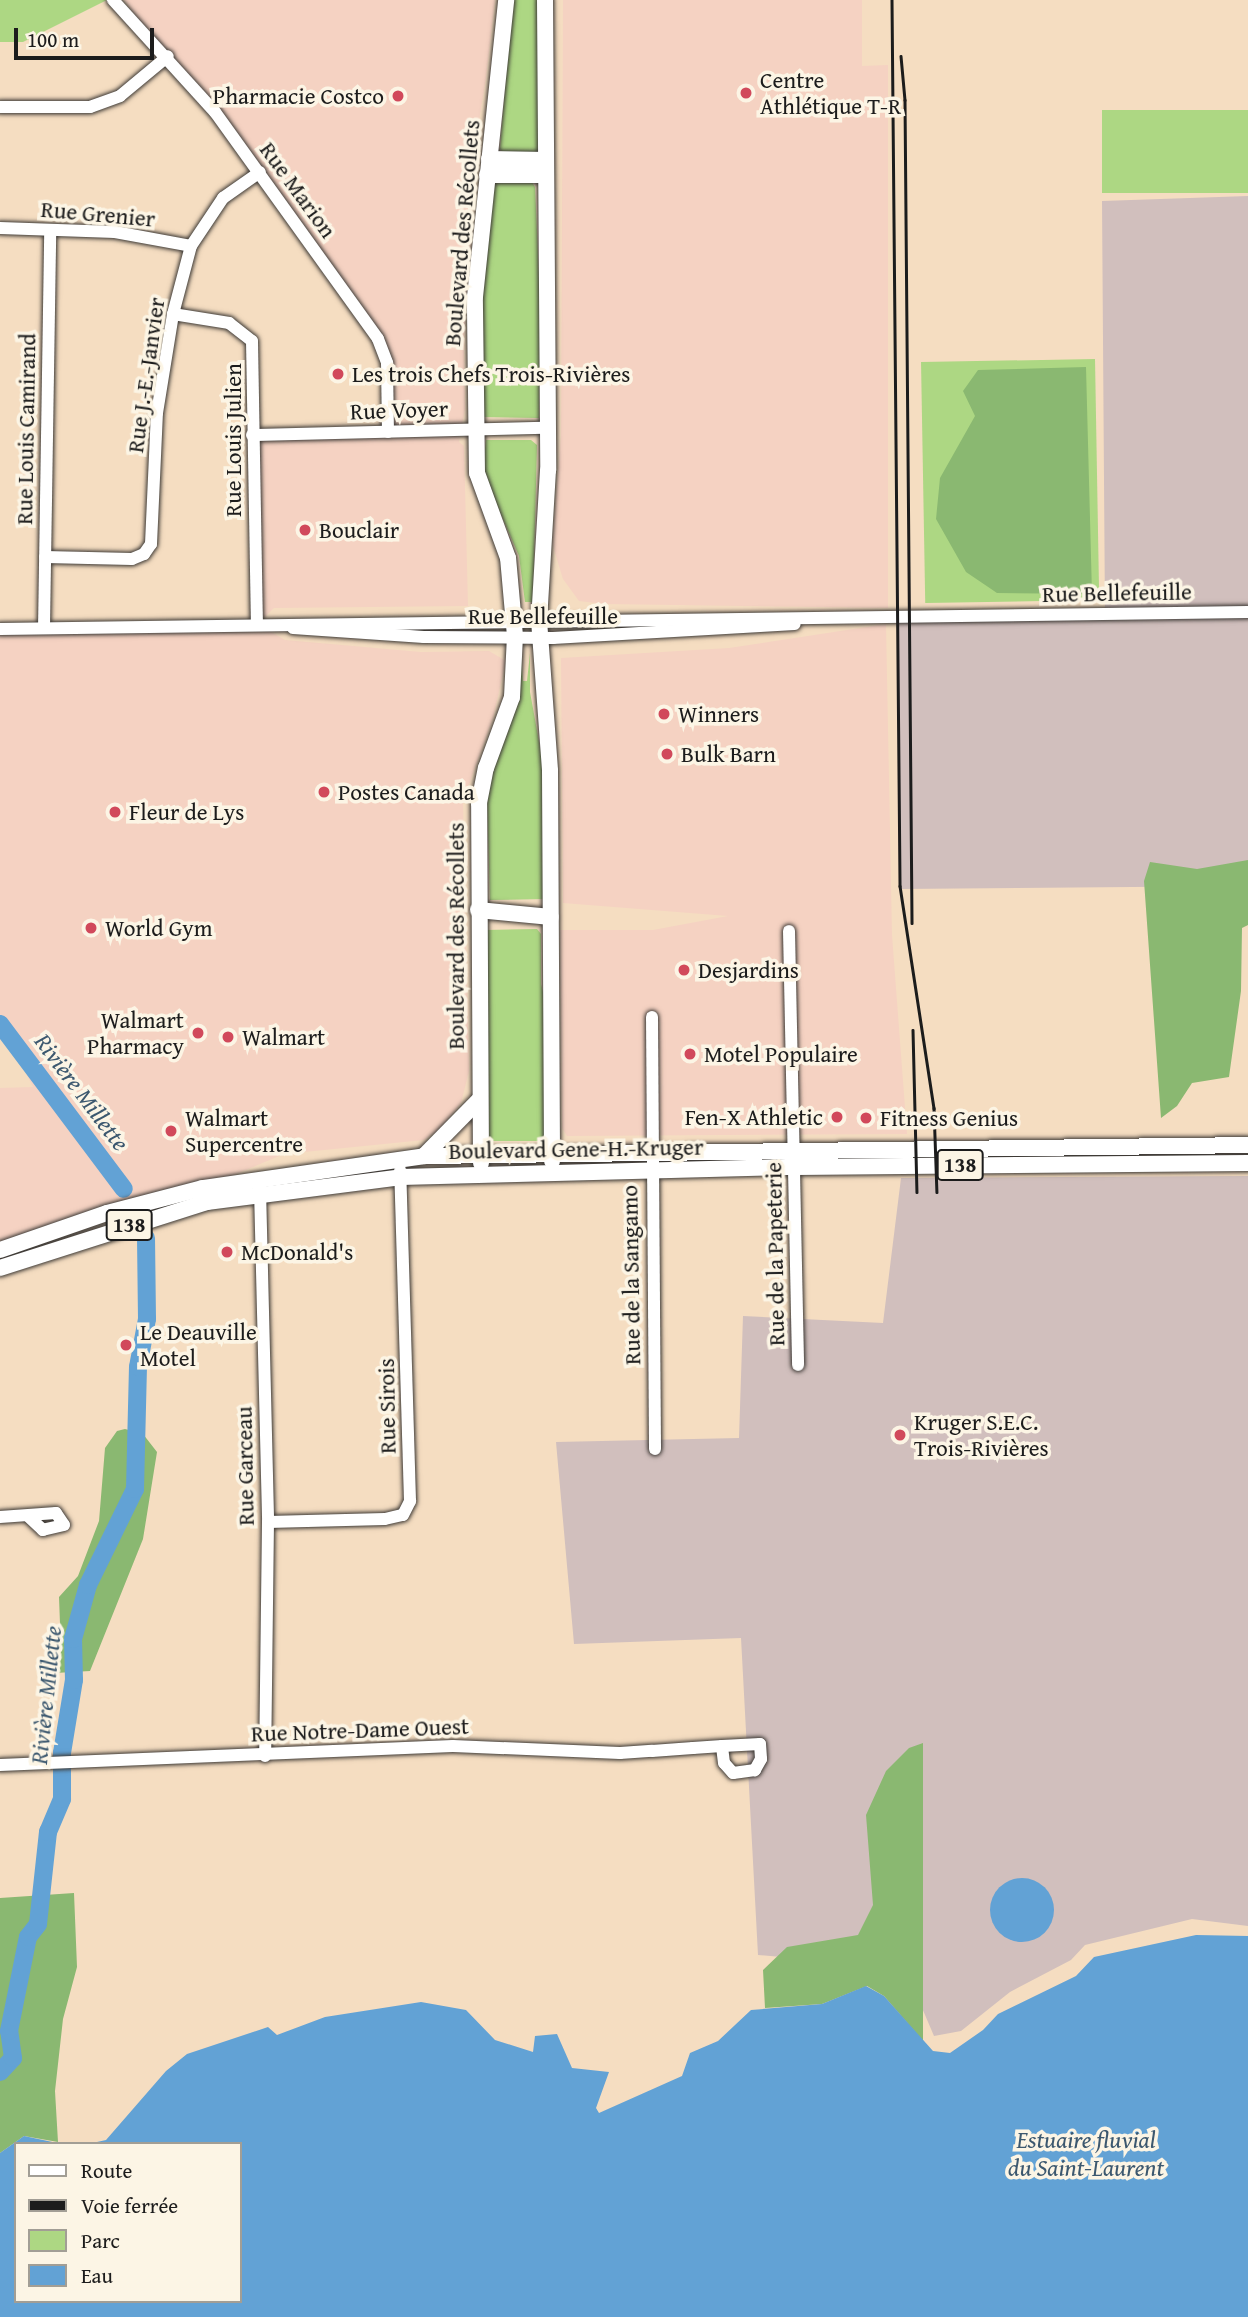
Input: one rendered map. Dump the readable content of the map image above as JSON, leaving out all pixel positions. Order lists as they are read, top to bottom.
{
  "streets": {
    "main road": ["Boulevard des Récollets", "Boulevard Gene-H.-Kruger", "138"],
    "street": [
      "Rue Marion",
      "Rue Grenier",
      "Rue J.-E.-Janvier",
      "Rue Voyer",
      "Rue Louis Camirand",
      "Rue Louis Julien",
      "Rue Bellefeuille",
      "Rue de la Papeterie",
      "Rue de la Sangamo",
      "Rue Sirois",
      "Rue Garceau",
      "Rue Notre-Dame Ouest"
    ]
  },
  "crossings": [
    ["Rue Marion", "Rue J.-E.-Janvier"],
    ["Rue Marion", "Rue Voyer"],
    ["Rue Grenier", "Rue J.-E.-Janvier"],
    ["Rue Grenier", "Rue Louis Camirand"],
    ["Boulevard des Récollets", "Rue Voyer"],
    ["Boulevard des Récollets", "Rue Bellefeuille"],
    ["Boulevard des Récollets", "Boulevard Gene-H.-Kruger"],
    ["Rue J.-E.-Janvier", "Rue Louis Camirand"],
    ["Rue J.-E.-Janvier", "Rue Louis Julien"],
    ["Rue Voyer", "Rue Louis Julien"],
    ["Rue Louis Camirand", "Rue Bellefeuille"],
    ["Rue Louis Julien", "Rue Bellefeuille"],
    ["Boulevard Gene-H.-Kruger", "Rue de la Papeterie"],
    ["Boulevard Gene-H.-Kruger", "Rue de la Sangamo"],
    ["Boulevard Gene-H.-Kruger", "Rue Sirois"],
    ["Boulevard Gene-H.-Kruger", "Rue Garceau"],
    ["Rue Sirois", "Rue Garceau"],
    ["Rue Garceau", "Rue Notre-Dame Ouest"]
  ],
  "water": ["Rivière Millette", "Estuaire fluvial du Saint-Laurent"],
  "places": [
    "Centre Athlétique T-R",
    "Pharmacie Costco",
    "Les trois Chefs Trois-Rivières",
    "Bouclair",
    "Winners",
    "Bulk Barn",
    "Postes Canada",
    "Fleur de Lys",
    "World Gym",
    "Desjardins",
    "Walmart Pharmacy",
    "Walmart",
    "Motel Populaire",
    "Fen-X Athletic",
    "Fitness Genius",
    "Walmart Supercentre",
    "McDonald's",
    "Le Deauville Motel",
    "Kruger S.E.C. Trois-Rivières"
  ],
  "legend": [
    "Route",
    "Voie ferrée",
    "Parc",
    "Eau"
  ],
  "scale_bar": "100 m"
}
